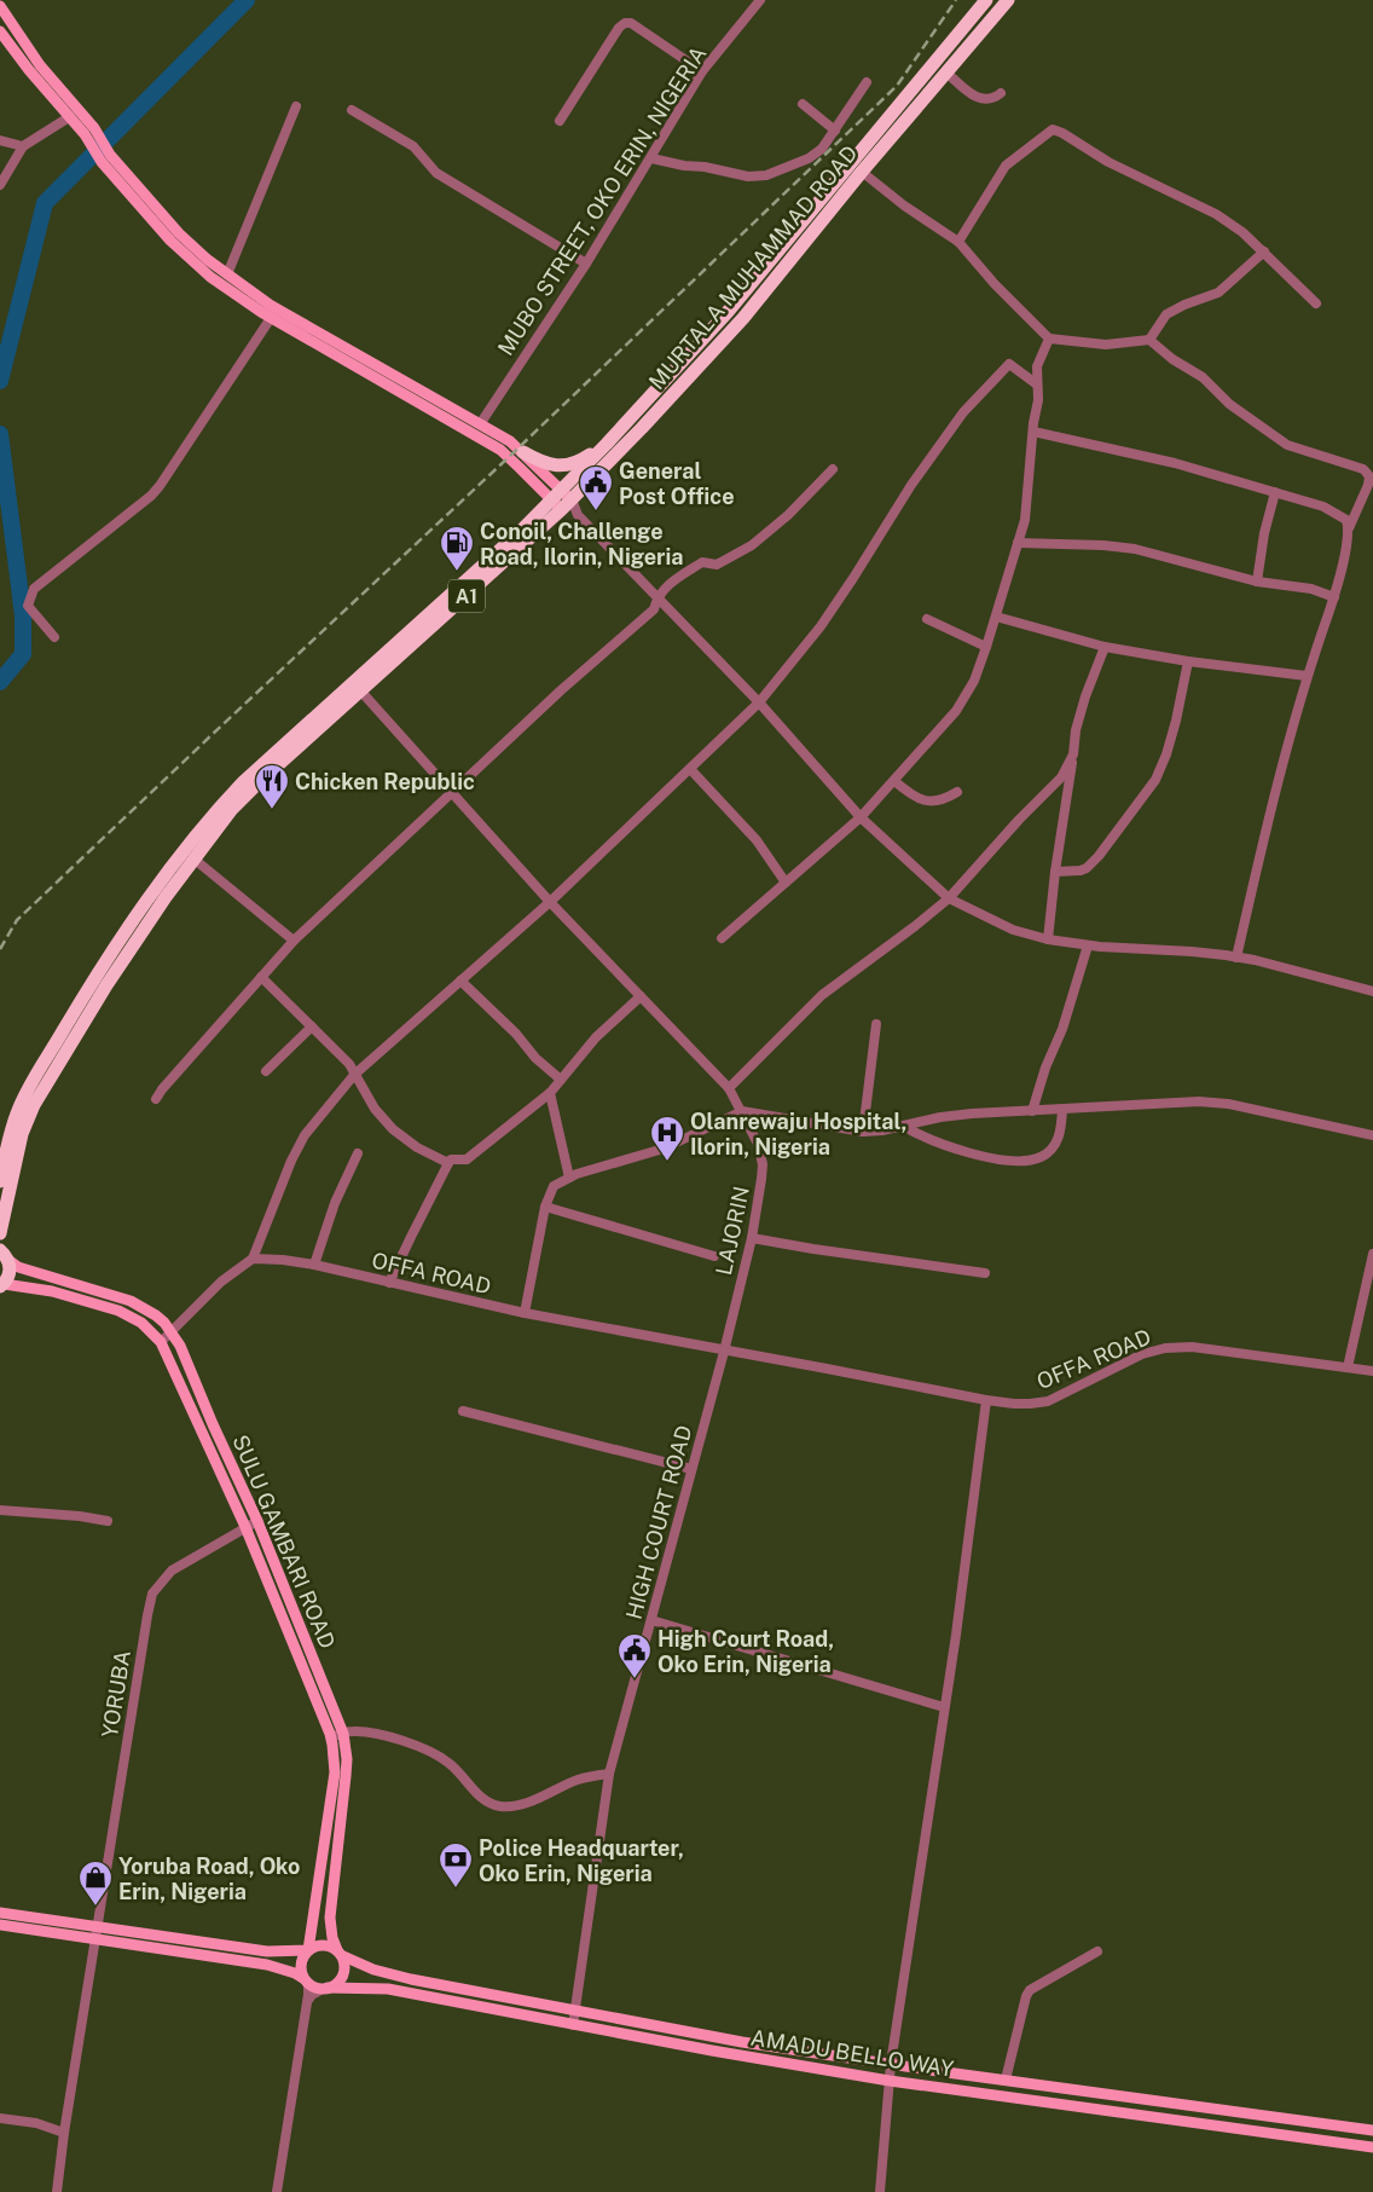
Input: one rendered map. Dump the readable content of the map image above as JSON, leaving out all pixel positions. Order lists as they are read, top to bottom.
{
  "streets": {
    "highway": ["MURTALA MUHAMMAD ROAD", "A1"],
    "main road": ["SULU GAMBARI ROAD", "AMADU BELLO WAY"],
    "street": [
      "MUBO STREET, OKO ERIN, NIGERIA",
      "LAJORIN",
      "OFFA ROAD",
      "HIGH COURT ROAD",
      "YORUBA"
    ]
  },
  "crossings": [
    ["MURTALA MUHAMMAD ROAD", "LAJORIN"],
    ["LAJORIN", "OFFA ROAD"],
    ["LAJORIN", "HIGH COURT ROAD"],
    ["OFFA ROAD", "HIGH COURT ROAD"],
    ["HIGH COURT ROAD", "AMADU BELLO WAY"],
    ["SULU GAMBARI ROAD", "YORUBA"],
    ["SULU GAMBARI ROAD", "AMADU BELLO WAY"]
  ],
  "places": {
    "public building": ["General Post Office", "High Court Road, Oko Erin, Nigeria"],
    "fuel station": ["Conoil, Challenge Road, Ilorin, Nigeria"],
    "restaurant": ["Chicken Republic"],
    "hospital": ["Olanrewaju Hospital, Ilorin, Nigeria"],
    "bank": ["Police Headquarter, Oko Erin, Nigeria"],
    "shop": ["Yoruba Road, Oko Erin, Nigeria"]
  }
}
